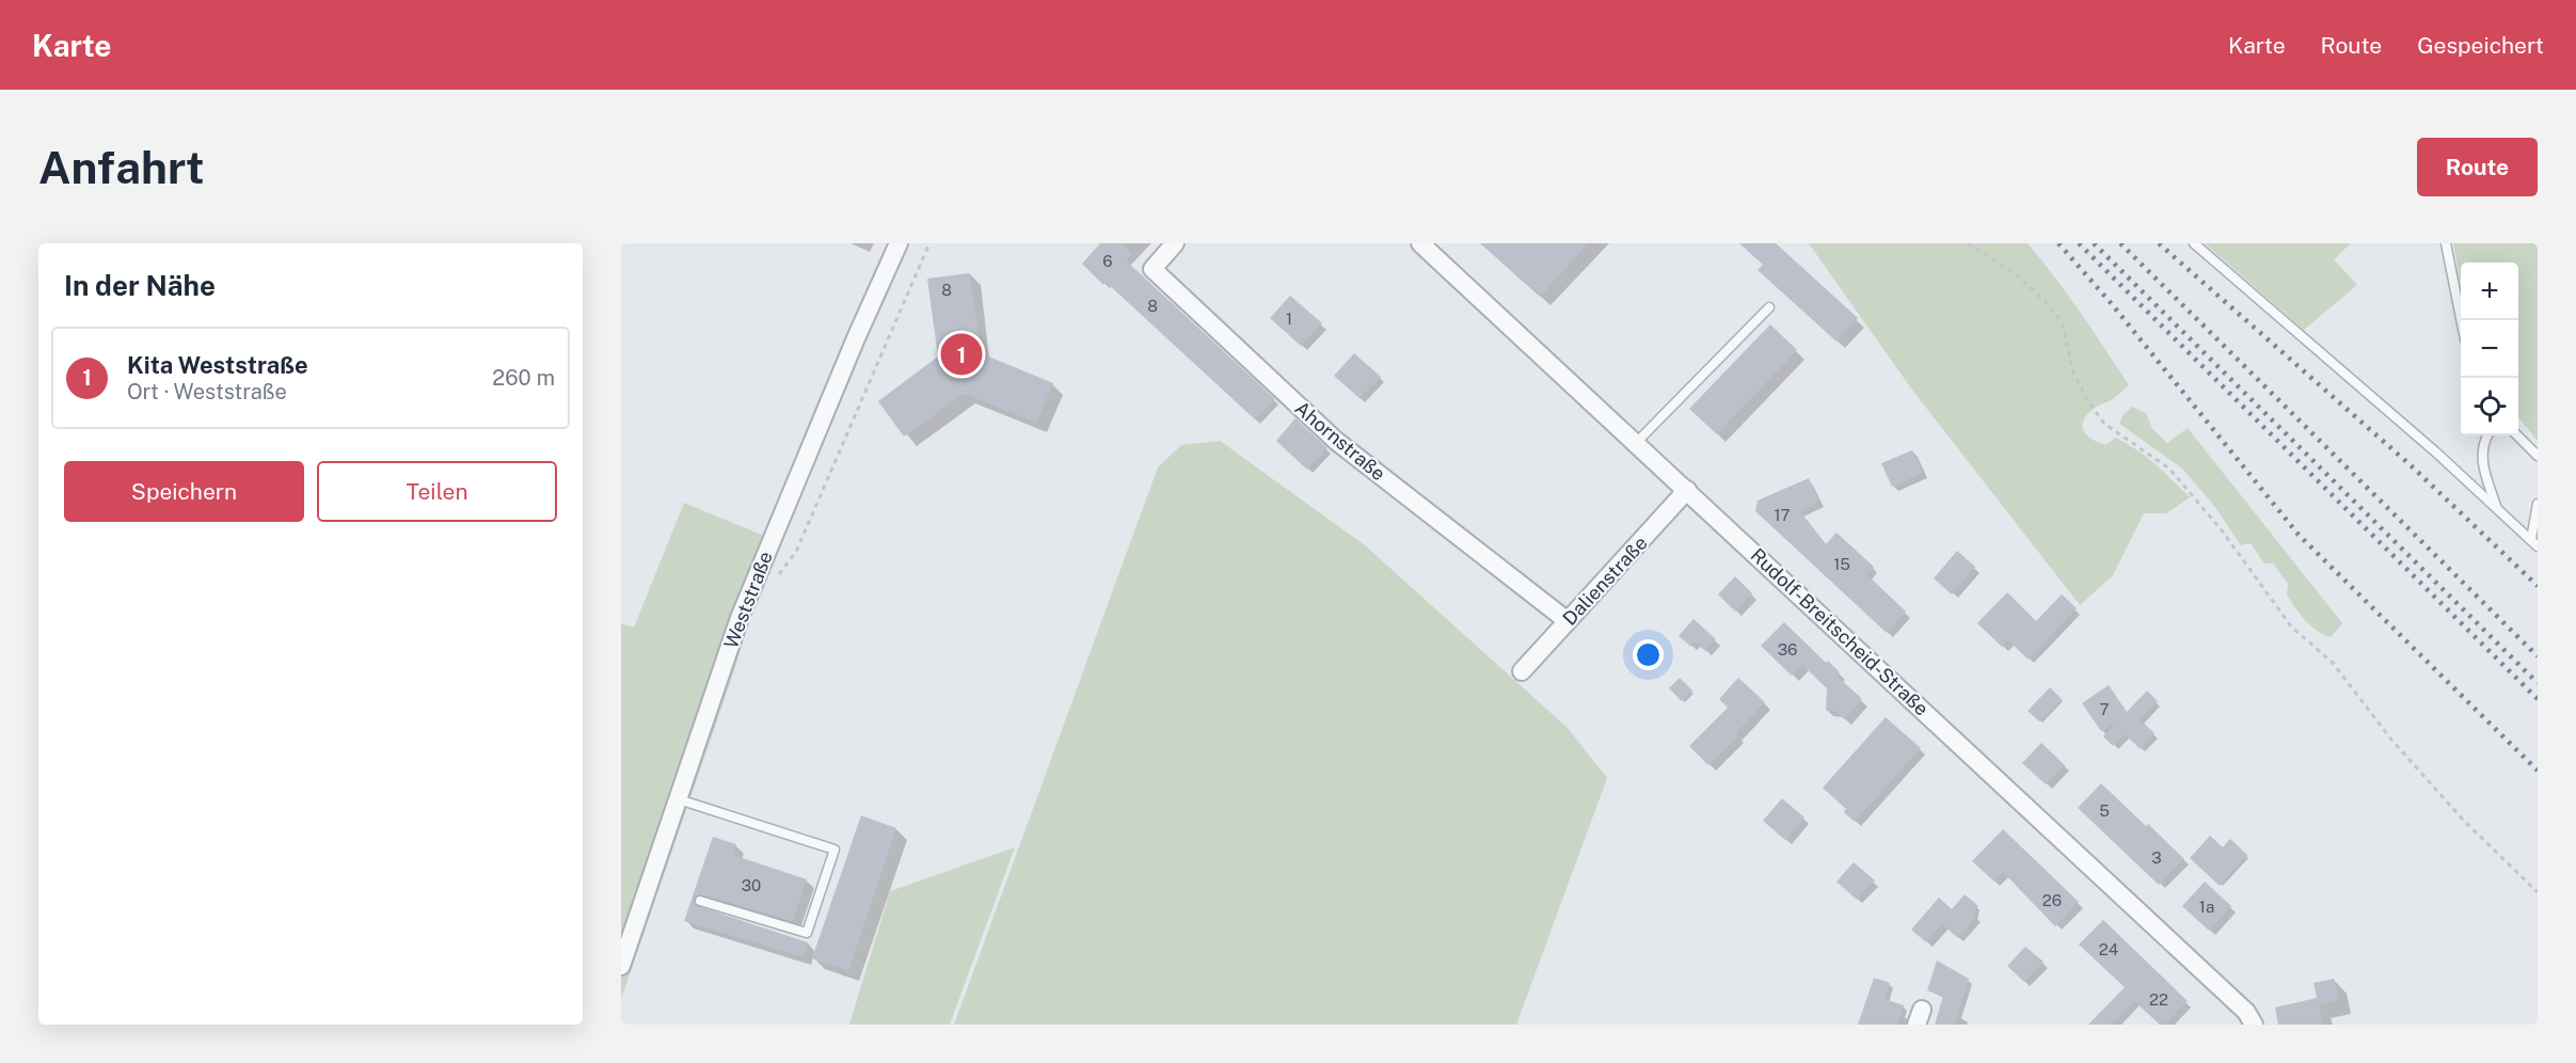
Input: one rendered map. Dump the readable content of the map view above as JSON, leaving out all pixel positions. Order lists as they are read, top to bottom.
{
  "streets": {
    "street": [
      "Ahornstraße",
      "Dalienstraße",
      "Weststraße",
      "Rudolf-Breitscheid-Straße"
    ]
  },
  "crossings": [
    ["Ahornstraße", "Dalienstraße"],
    ["Dalienstraße", "Rudolf-Breitscheid-Straße"]
  ],
  "house_numbers": [
    "6",
    "8",
    "8",
    "1",
    "17",
    "15",
    "36",
    "7",
    "5",
    "3",
    "30",
    "26",
    "1a",
    "24",
    "22"
  ],
  "page": {
    "header": "Karte",
    "nav": ["Karte", "Route", "Gespeichert"],
    "buttons": [
      "Route",
      ["Speichern", "Teilen"]
    ],
    "title": "Anfahrt",
    "heading": "In der Nähe",
    "map_buttons": ["+", "−"],
    "list": [
      {
        "mark": "1",
        "name": "Kita Weststraße",
        "note": "Ort · Weststraße",
        "value": "260 m"
      }
    ],
    "pins": "1"
  }
}
